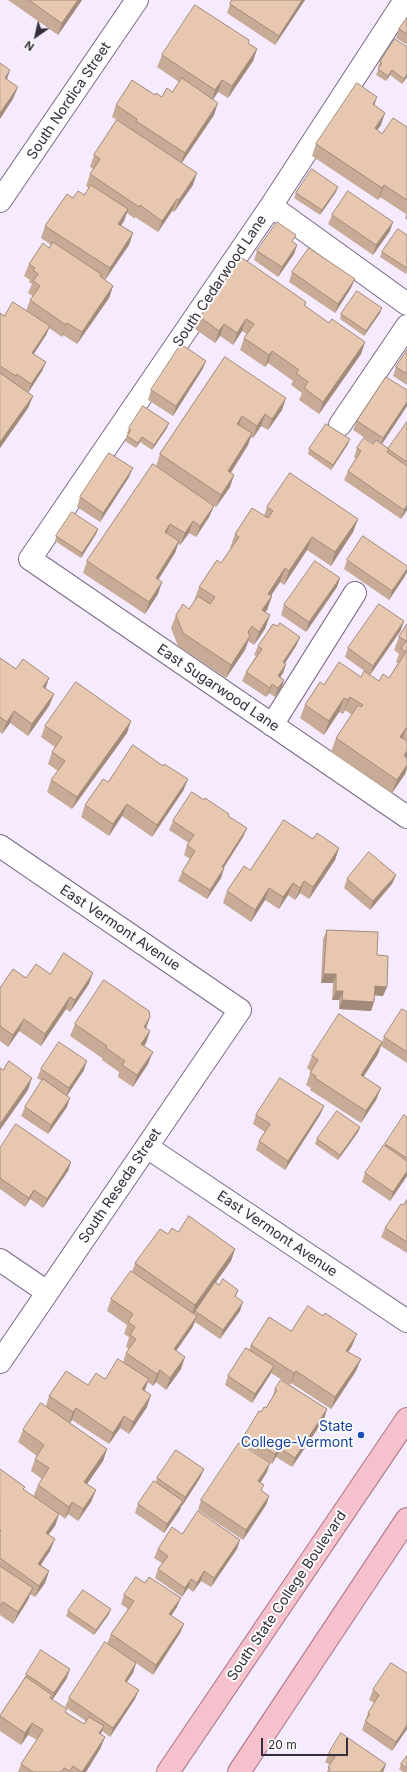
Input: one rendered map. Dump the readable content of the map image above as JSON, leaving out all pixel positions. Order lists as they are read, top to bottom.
{
  "streets": {
    "main road": ["South State College Boulevard"],
    "street": [
      "South Nordica Street",
      "South Cedarwood Lane",
      "East Sugarwood Lane",
      "East Vermont Avenue",
      "South Reseda Street"
    ]
  },
  "crossings": [
    ["South Cedarwood Lane", "East Sugarwood Lane"],
    ["East Vermont Avenue", "South Reseda Street"]
  ],
  "places": ["State College-Vermont"],
  "scale_bar": "20 m",
  "north": "bottom left"
}
